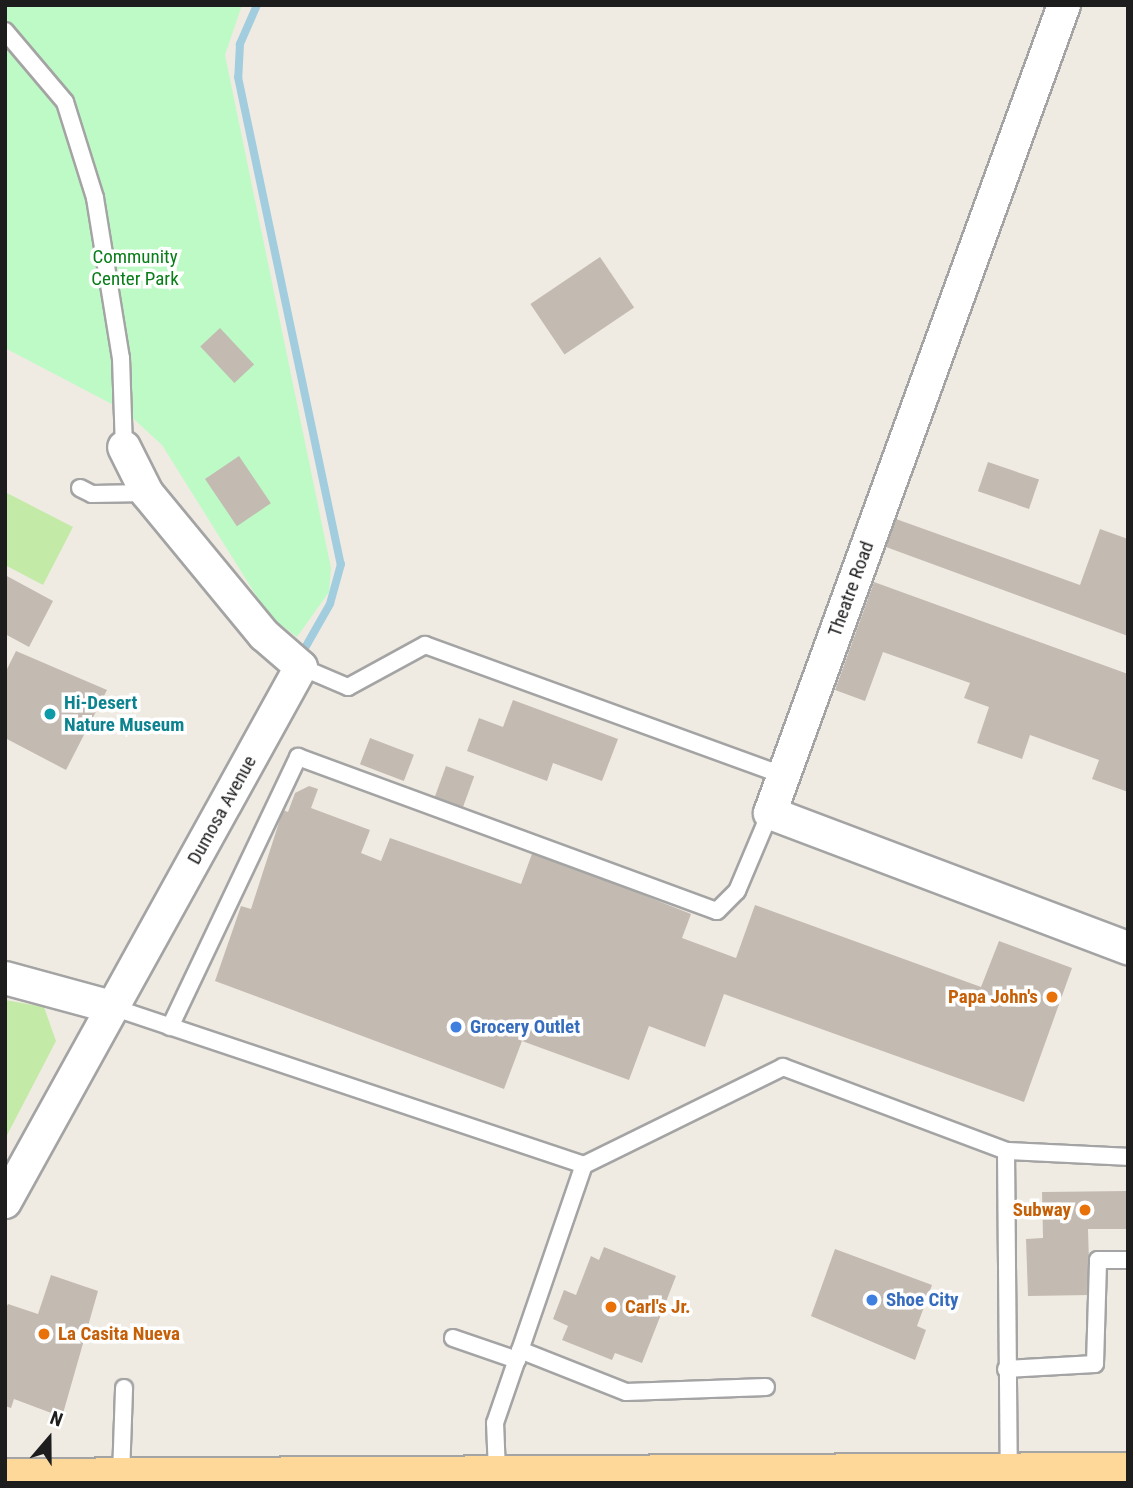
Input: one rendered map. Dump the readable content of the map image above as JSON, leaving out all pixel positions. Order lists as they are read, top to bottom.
{
  "streets": {
    "street": ["Theatre Road", "Dumosa Avenue"]
  },
  "parks": ["Community Center Park"],
  "places": [
    "Hi-Desert Nature Museum",
    "Papa John's",
    "Grocery Outlet",
    "Subway",
    "Shoe City",
    "Carl's Jr.",
    "La Casita Nueva"
  ],
  "north": "top"
}
